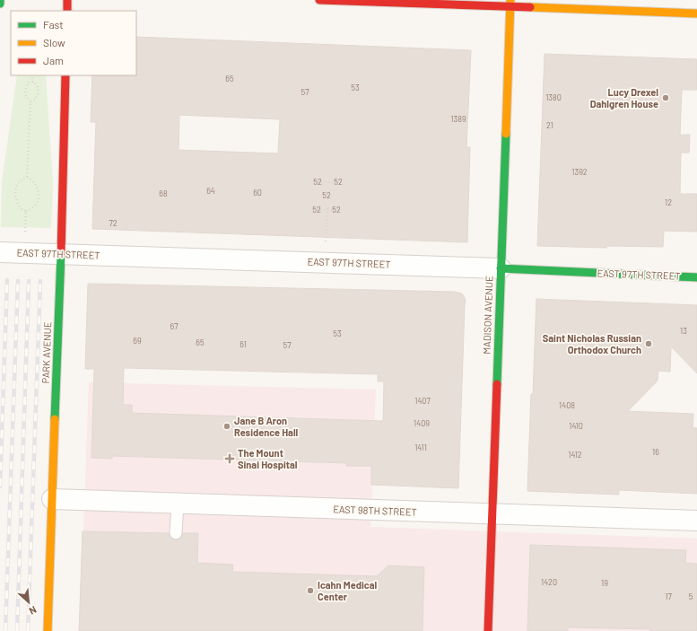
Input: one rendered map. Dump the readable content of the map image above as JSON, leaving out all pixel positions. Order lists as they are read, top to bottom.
{
  "streets": {
    "main road": ["EAST 97TH STREET", "MADISON AVENUE", "PARK AVENUE"],
    "street": ["EAST 98TH STREET"]
  },
  "crossings": [
    ["EAST 97TH STREET", "MADISON AVENUE"],
    ["EAST 97TH STREET", "PARK AVENUE"],
    ["MADISON AVENUE", "EAST 98TH STREET"],
    ["PARK AVENUE", "EAST 98TH STREET"]
  ],
  "places": {
    "other": [
      "Lucy Drexel Dahlgren House",
      "Saint Nicholas Russian Orthodox Church",
      "Jane B Aron Residence Hall",
      "Icahn Medical Center"
    ],
    "health": ["The Mount Sinai Hospital"]
  },
  "house_numbers": [
    "65",
    "53",
    "57",
    "1380",
    "1389",
    "21",
    "1392",
    "52",
    "52",
    "64",
    "60",
    "68",
    "52",
    "12",
    "52",
    "52",
    "72",
    "67",
    "13",
    "53",
    "69",
    "65",
    "61",
    "57",
    "1407",
    "1408",
    "1409",
    "1410",
    "1411",
    "16",
    "1412",
    "1420",
    "19",
    "17",
    "5"
  ],
  "legend": ["Fast", "Slow", "Jam"],
  "north": "bottom right"
}
